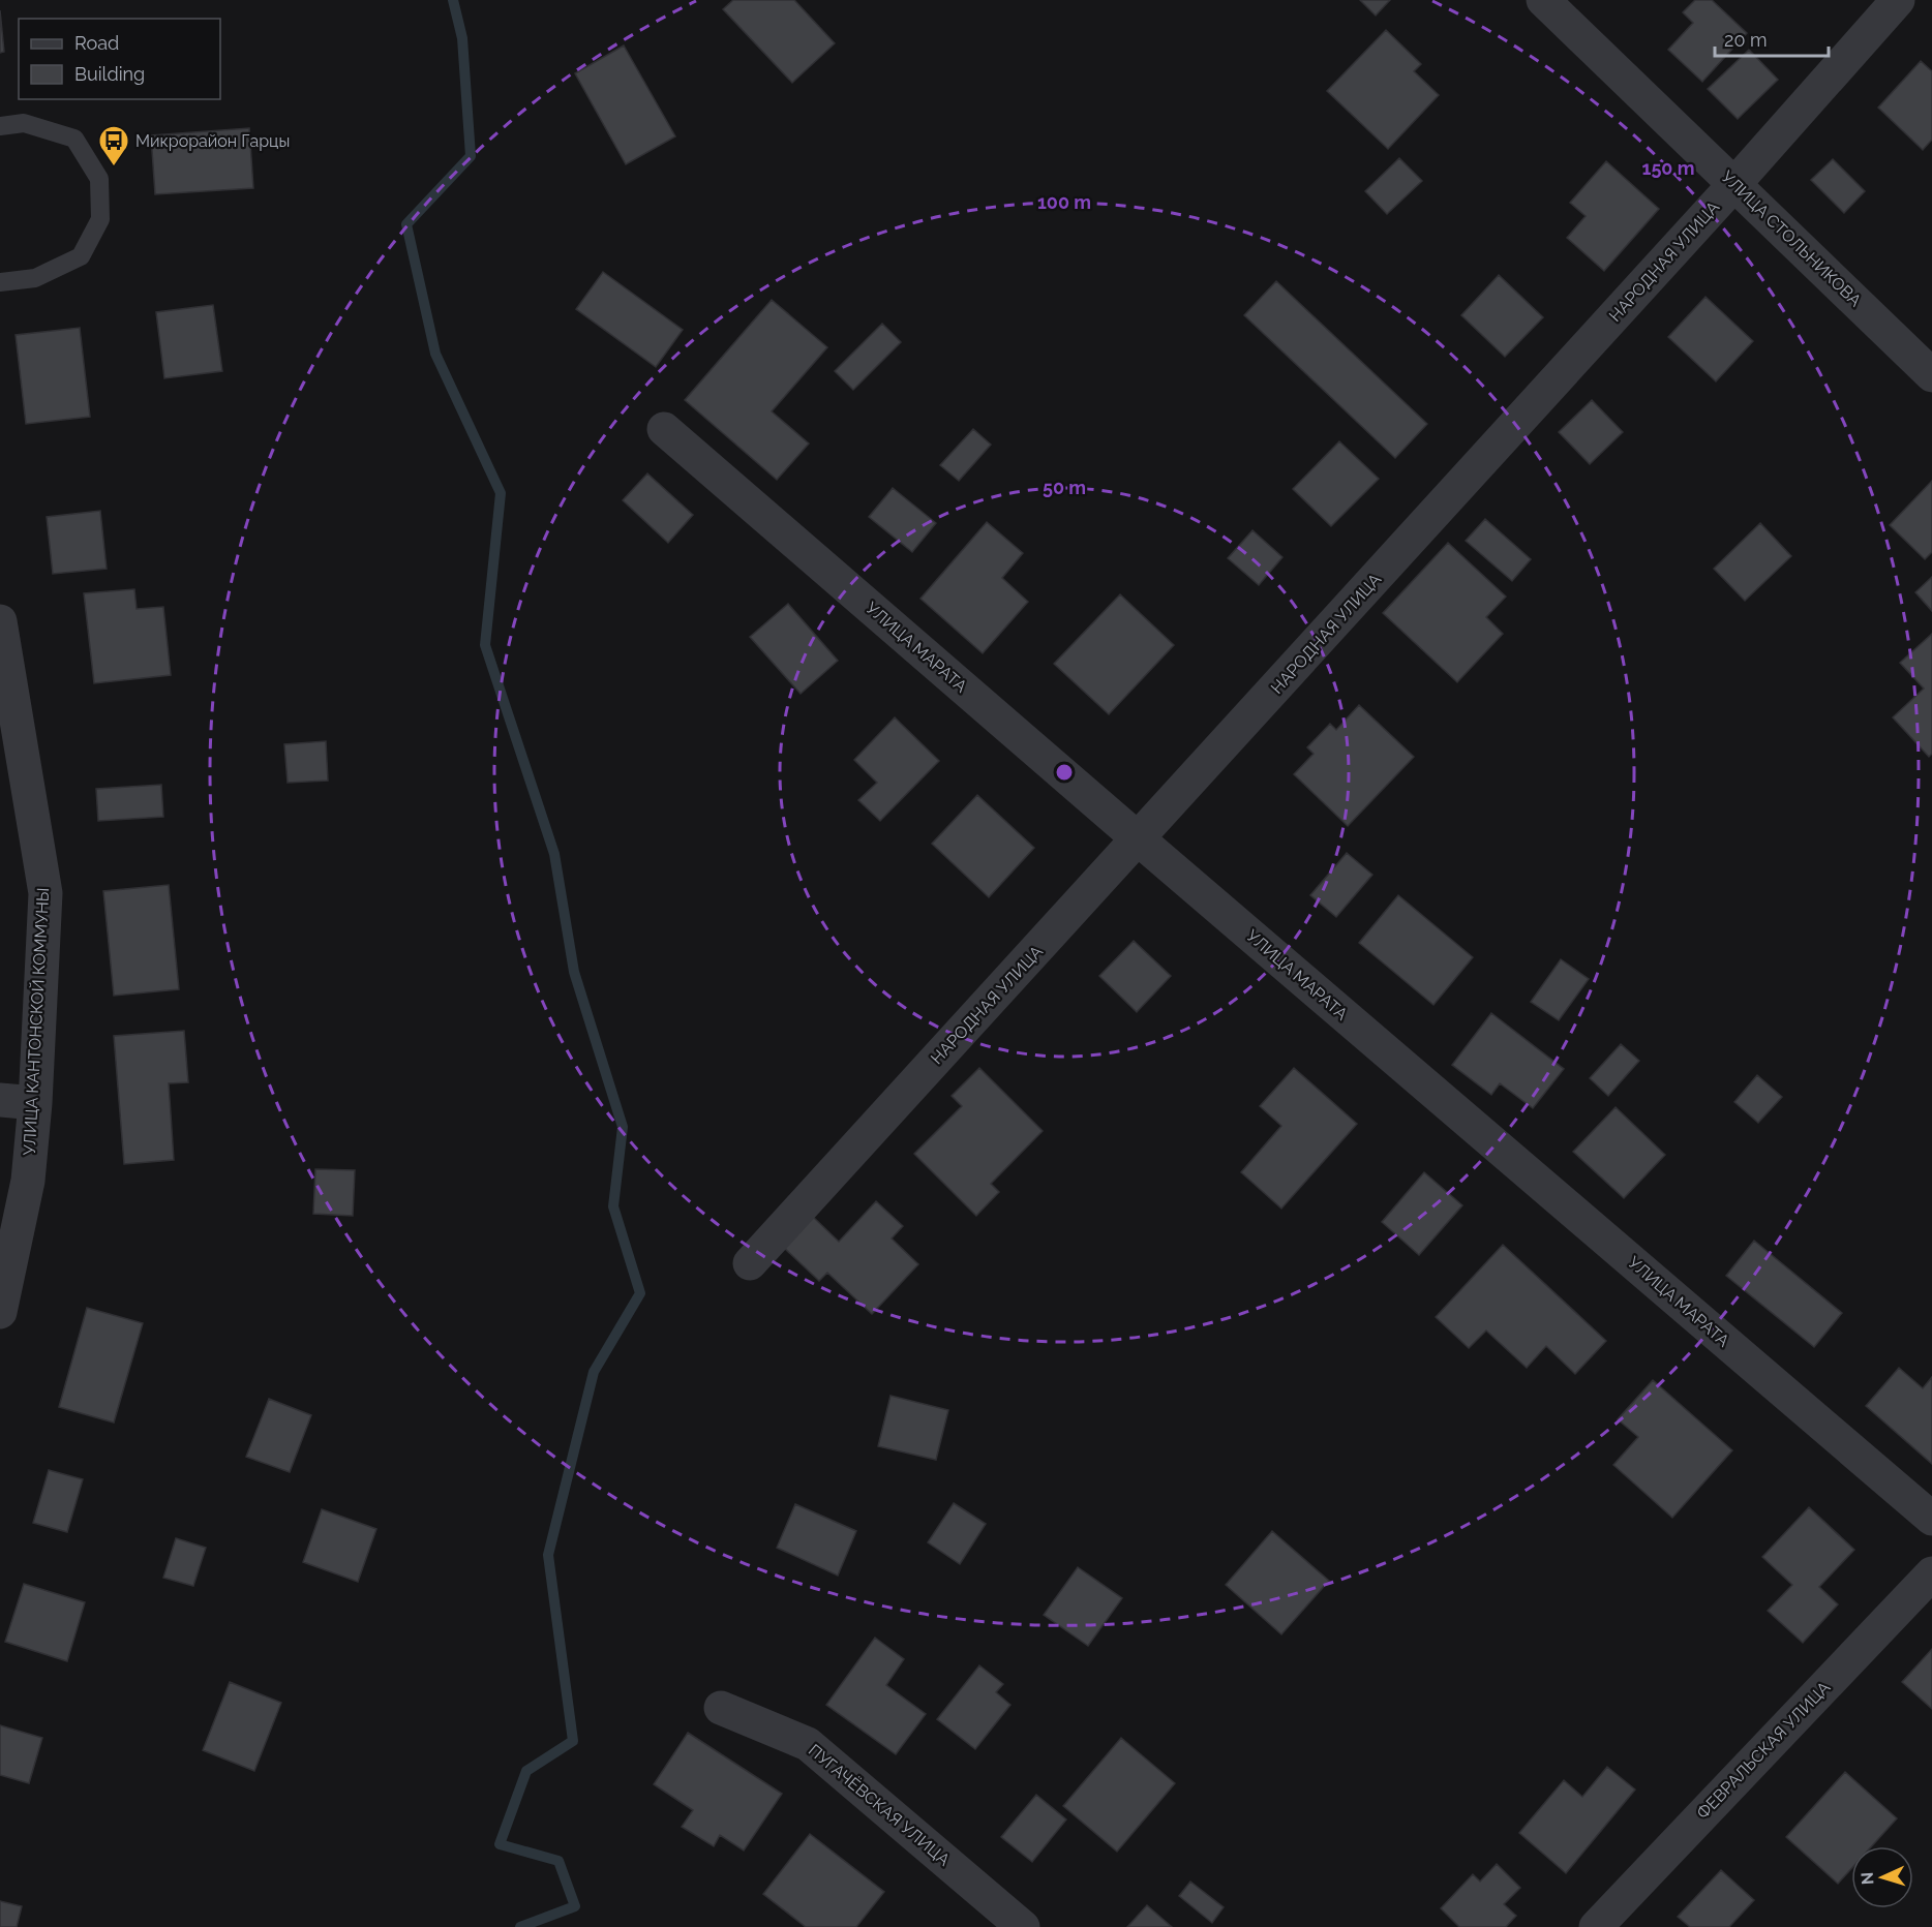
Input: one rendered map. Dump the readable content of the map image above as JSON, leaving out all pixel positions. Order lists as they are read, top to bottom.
{
  "streets": {
    "street": [
      "УЛИЦА СТОЛЬНИКОВА",
      "НАРОДНАЯ УЛИЦА",
      "УЛИЦА МАРАТА",
      "УЛИЦА КАНТОНСКОЙ КОММУНЫ",
      "ФЕВРАЛЬСКАЯ УЛИЦА",
      "ПУГАЧЁВСКАЯ УЛИЦА"
    ]
  },
  "crossings": [
    ["УЛИЦА СТОЛЬНИКОВА", "НАРОДНАЯ УЛИЦА"],
    ["НАРОДНАЯ УЛИЦА", "УЛИЦА МАРАТА"]
  ],
  "places": {
    "bus stop": ["Микрорайон Гарцы"]
  },
  "legend": ["Road", "Building"],
  "scale_bar": "20 m",
  "north": "left",
  "rings": ["150 m", "100 m", "50 m"]
}
